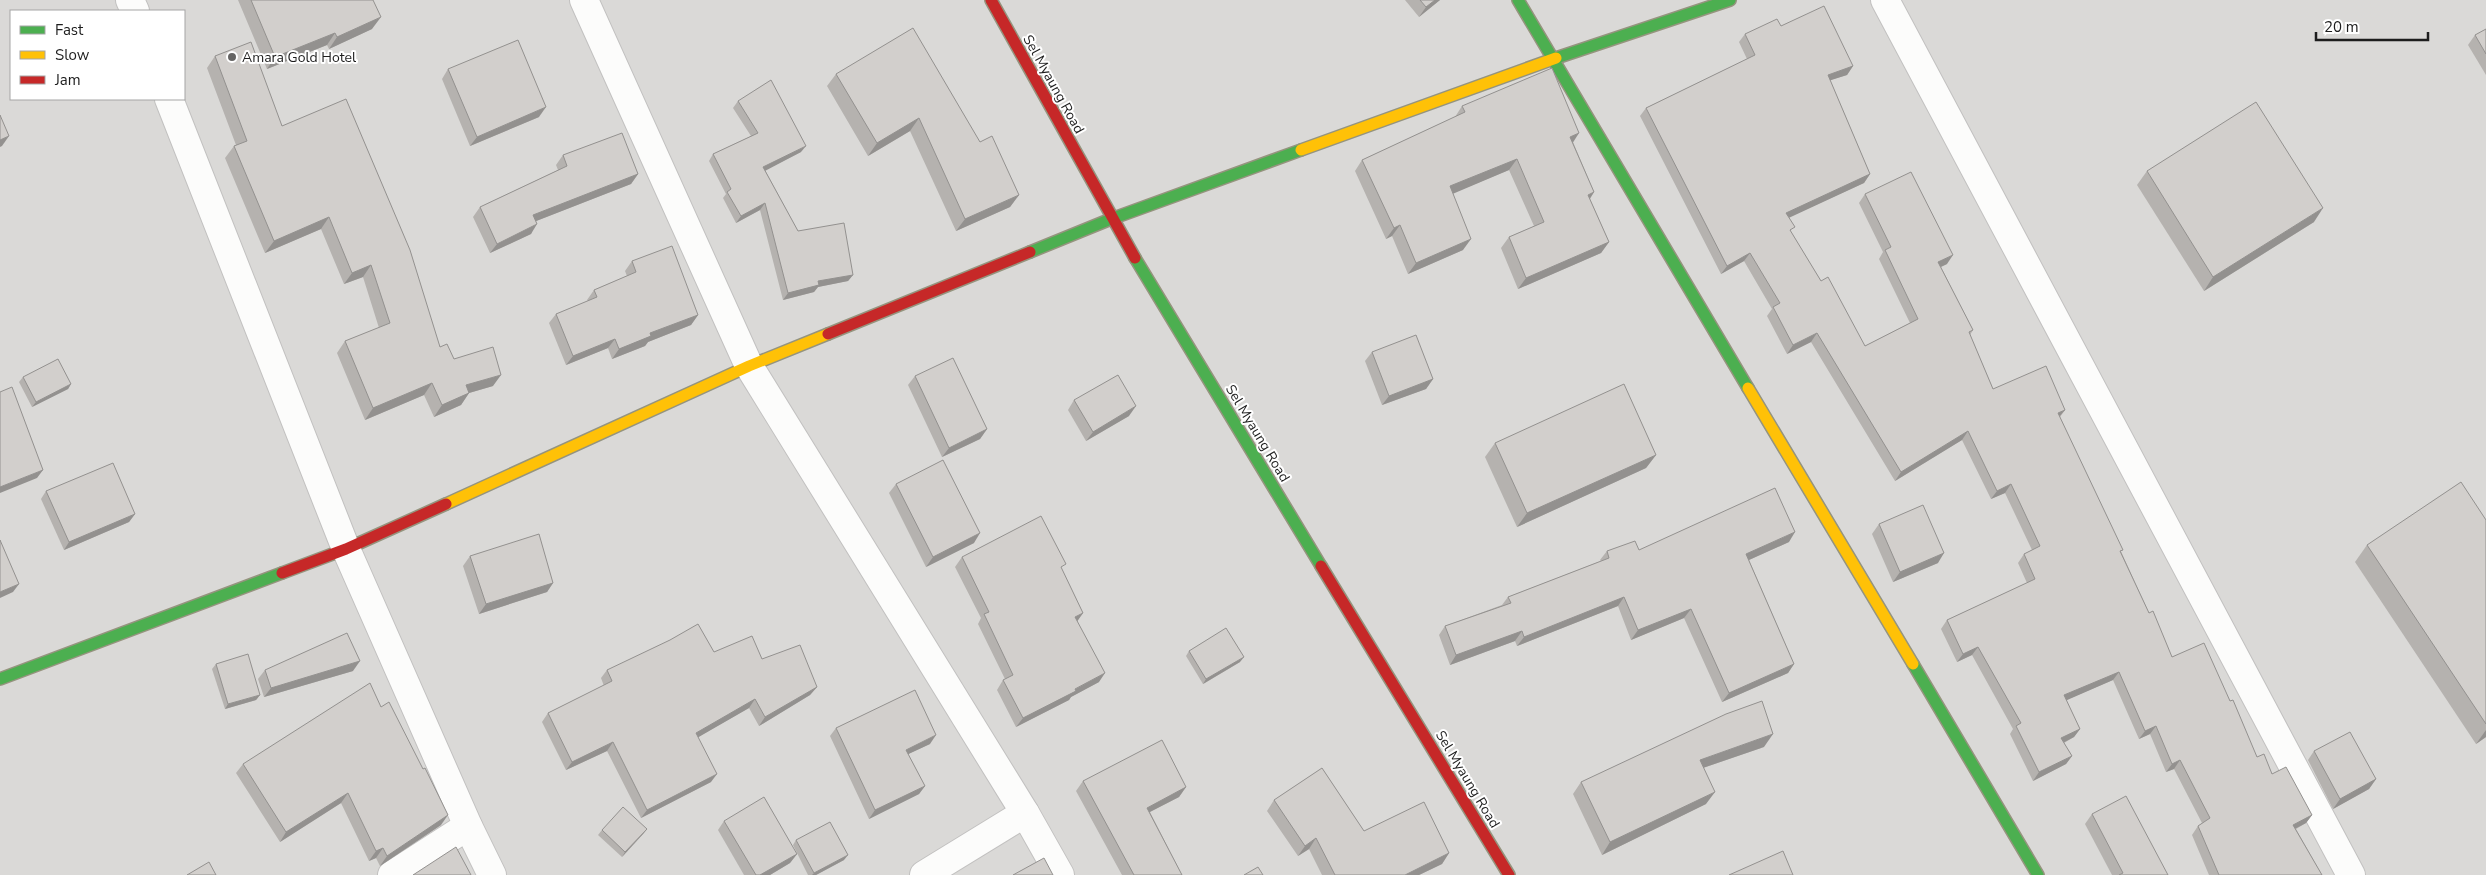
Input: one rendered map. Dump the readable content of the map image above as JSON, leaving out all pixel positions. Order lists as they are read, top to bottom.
{
  "streets": {
    "street": ["Sel Myaung Road"]
  },
  "places": ["Amara Gold Hotel"],
  "legend": ["Fast", "Slow", "Jam"],
  "scale_bar": "20 m"
}
